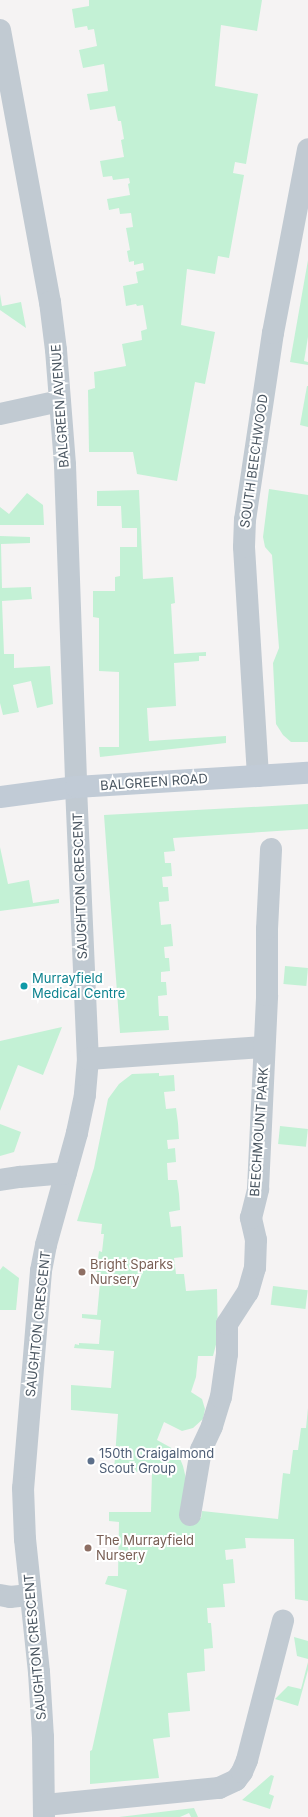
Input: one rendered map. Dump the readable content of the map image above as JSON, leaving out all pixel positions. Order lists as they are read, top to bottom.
{
  "streets": {
    "street": [
      "BALGREEN AVENUE",
      "SOUTH BEECHWOOD",
      "BALGREEN ROAD",
      "SAUGHTON CRESCENT",
      "BEECHMOUNT PARK"
    ]
  },
  "crossings": [
    ["BALGREEN AVENUE", "BALGREEN ROAD"],
    ["BALGREEN AVENUE", "SAUGHTON CRESCENT"],
    ["SOUTH BEECHWOOD", "BALGREEN ROAD"],
    ["BALGREEN ROAD", "SAUGHTON CRESCENT"],
    ["SAUGHTON CRESCENT", "BEECHMOUNT PARK"]
  ],
  "places": [
    "Murrayfield Medical Centre",
    "Bright Sparks Nursery",
    "150th Craigalmond Scout Group",
    "The Murrayfield Nursery"
  ]
}
